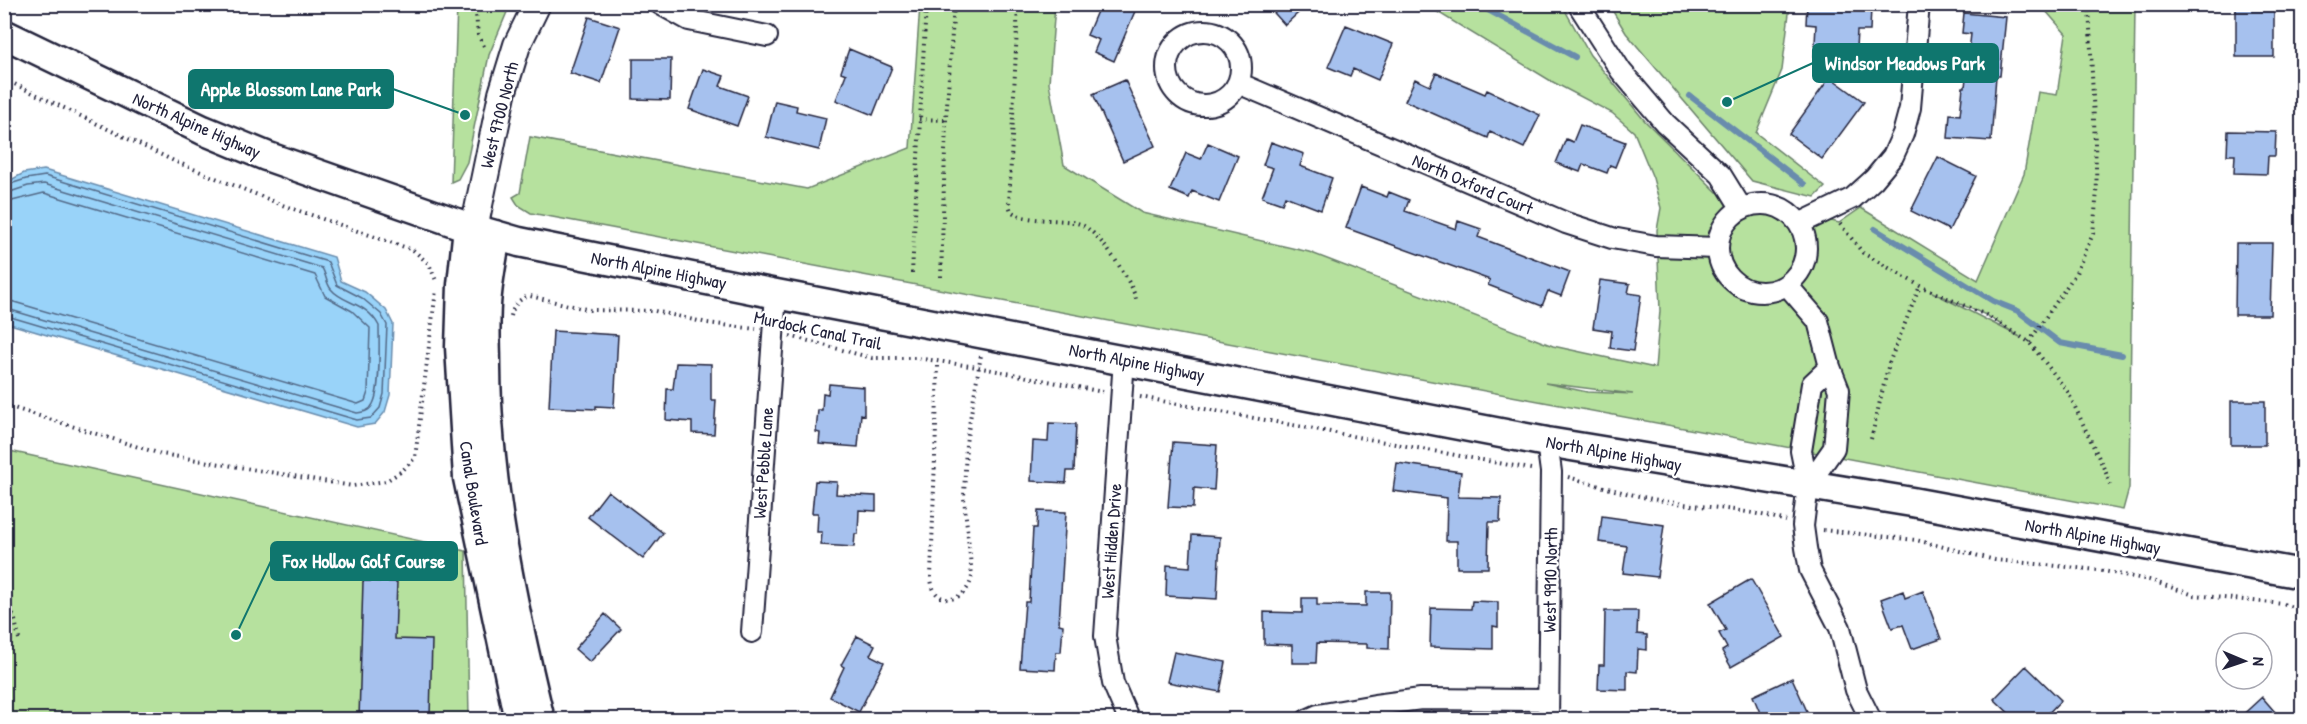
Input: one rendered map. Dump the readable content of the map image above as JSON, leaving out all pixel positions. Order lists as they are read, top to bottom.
{
  "streets": {
    "main road": ["North Alpine Highway", "Canal Boulevard"],
    "street": [
      "West 9700 North",
      "North Oxford Court",
      "West Pebble Lane",
      "West Hidden Drive",
      "West 9910 North"
    ],
    "path": ["Murdock Canal Trail"]
  },
  "crossings": [
    ["West 9700 North", "North Alpine Highway"],
    ["West 9700 North", "Canal Boulevard"],
    ["North Alpine Highway", "West Pebble Lane"],
    ["North Alpine Highway", "Canal Boulevard"],
    ["North Alpine Highway", "West Hidden Drive"],
    ["North Alpine Highway", "West 9910 North"],
    ["Murdock Canal Trail", "West Pebble Lane"],
    ["Murdock Canal Trail", "West Hidden Drive"],
    ["Murdock Canal Trail", "West 9910 North"]
  ],
  "places": ["Windsor Meadows Park", "Apple Blossom Lane Park", "Fox Hollow Golf Course"],
  "north": "right"
}
